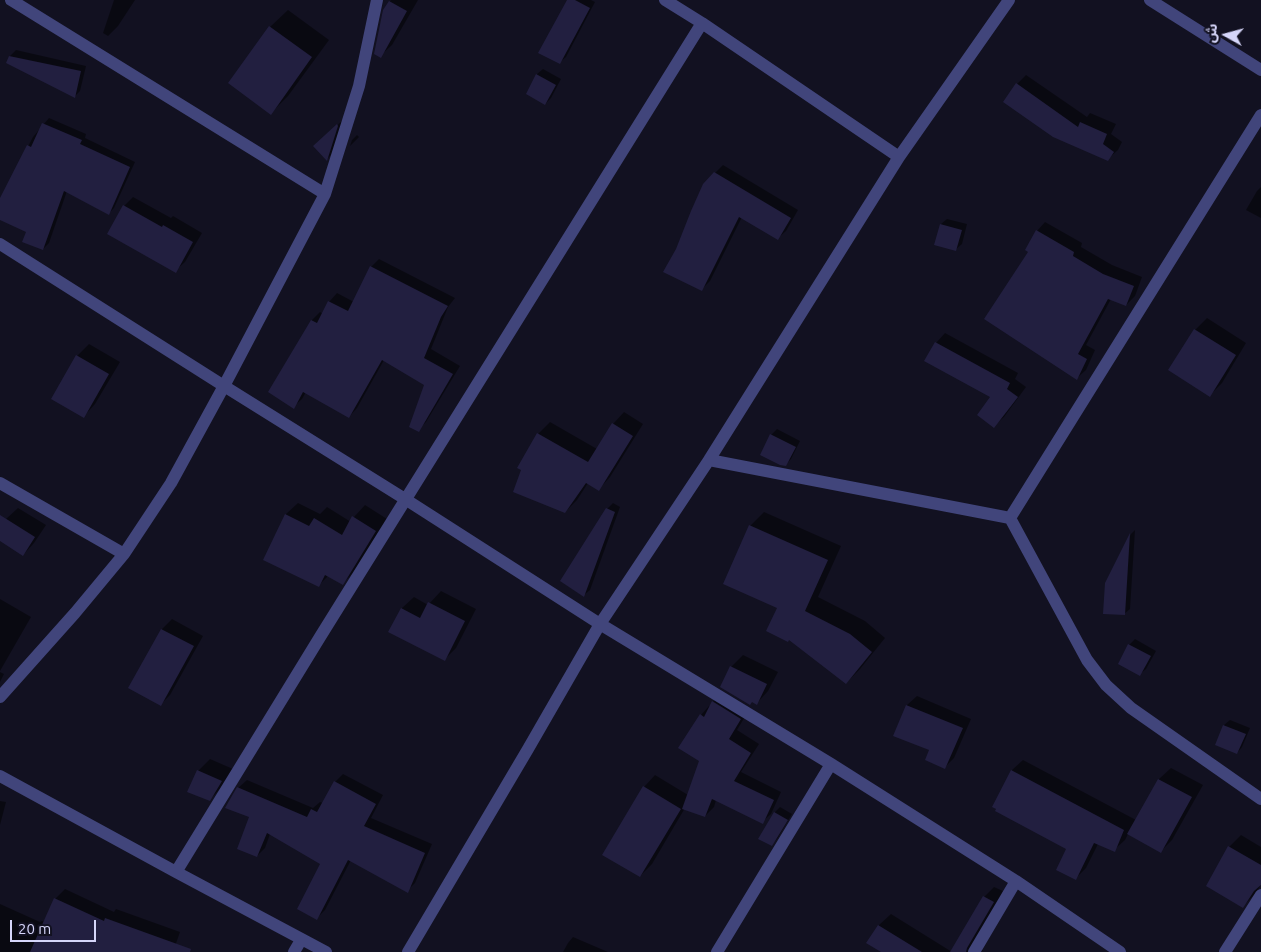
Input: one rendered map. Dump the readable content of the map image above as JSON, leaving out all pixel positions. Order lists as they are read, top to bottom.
{
  "scale_bar": "20 m",
  "north": "left"
}
